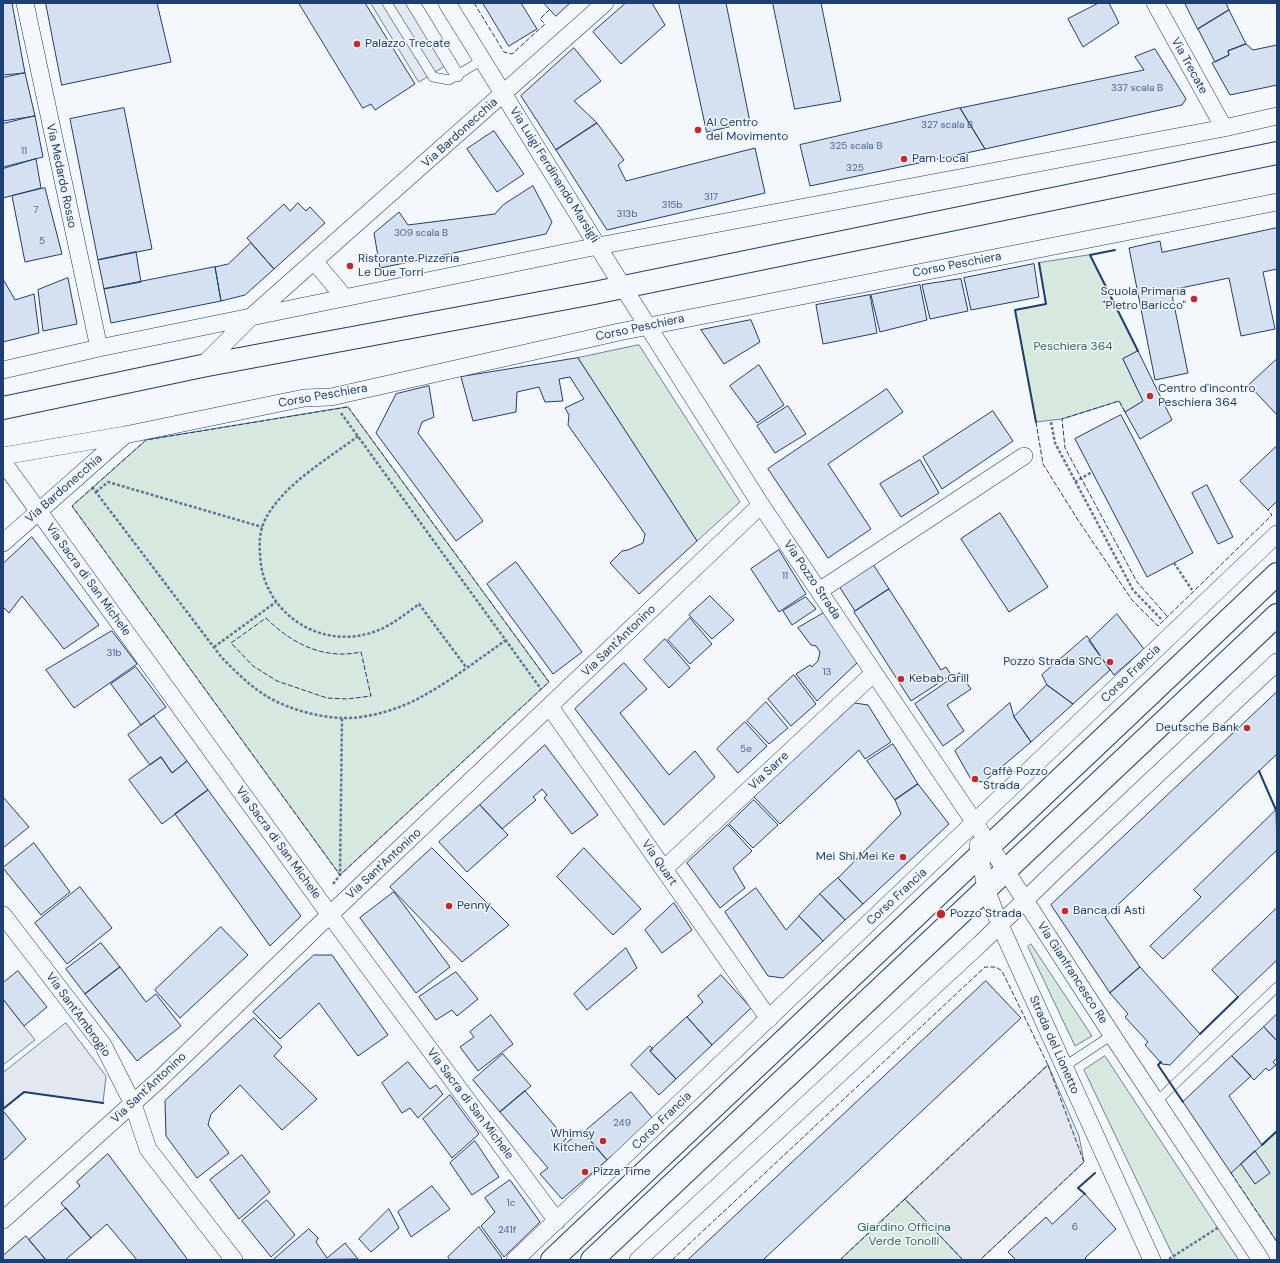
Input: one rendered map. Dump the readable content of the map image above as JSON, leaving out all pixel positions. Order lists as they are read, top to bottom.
{
  "streets": {
    "main road": ["Corso Francia"],
    "street": [
      "Via Trecate",
      "Via Bardonecchia",
      "Via Luigi Ferdinando Marsigli",
      "Via Medardo Rosso",
      "Corso Peschiera",
      "Via Sacra di San Michele",
      "Via Pozzo Strada",
      "Via Sant'Antonino",
      "Via Sarre",
      "Via Quart",
      "Via Gianfrancesco Re",
      "Via Sant'Ambrogio",
      "Strada del Lionetto"
    ]
  },
  "crossings": [
    ["Via Bardonecchia", "Via Luigi Ferdinando Marsigli"],
    ["Via Bardonecchia", "Corso Peschiera"],
    ["Via Bardonecchia", "Via Sacra di San Michele"],
    ["Via Luigi Ferdinando Marsigli", "Via Pozzo Strada"],
    ["Corso Peschiera", "Via Pozzo Strada"],
    ["Via Sacra di San Michele", "Via Sant'Antonino"],
    ["Via Sacra di San Michele", "Corso Francia"],
    ["Via Pozzo Strada", "Via Sant'Antonino"],
    ["Via Pozzo Strada", "Corso Francia"],
    ["Via Pozzo Strada", "Via Sarre"],
    ["Via Pozzo Strada", "Via Gianfrancesco Re"],
    ["Via Pozzo Strada", "Strada del Lionetto"],
    ["Via Sant'Antonino", "Via Quart"],
    ["Via Sant'Antonino", "Via Sant'Ambrogio"],
    ["Corso Francia", "Via Quart"],
    ["Corso Francia", "Strada del Lionetto"],
    ["Via Sarre", "Via Quart"],
    ["Via Gianfrancesco Re", "Strada del Lionetto"]
  ],
  "parks": ["Peschiera 364", "Giardino Officina Verde Tonolli"],
  "places": [
    "Palazzo Trecate",
    "Al Centro del Movimento",
    "Pam Local",
    "Ristorante Pizzeria Le Due Torri",
    "Scuola Primaria \"Pietro Baricco\"",
    "Centro d'incontro Peschiera 364",
    "Pozzo Strada SNC",
    "Kebab Grill",
    "Deutsche Bank",
    "Caffè Pozzo Strada",
    "Mei Shi Mei Ke",
    "Penny",
    "Banca di Asti",
    "Pozzo Strada",
    "Whimsy Kitchen",
    "Pizza Time"
  ],
  "house_numbers": [
    "337 scala B",
    "327 scala B",
    "325 scala B",
    "11",
    "325",
    "317",
    "315b",
    "7",
    "313b",
    "309 scala B",
    "5",
    "11",
    "31b",
    "13",
    "5e",
    "249",
    "1c",
    "6",
    "241f"
  ]
}
